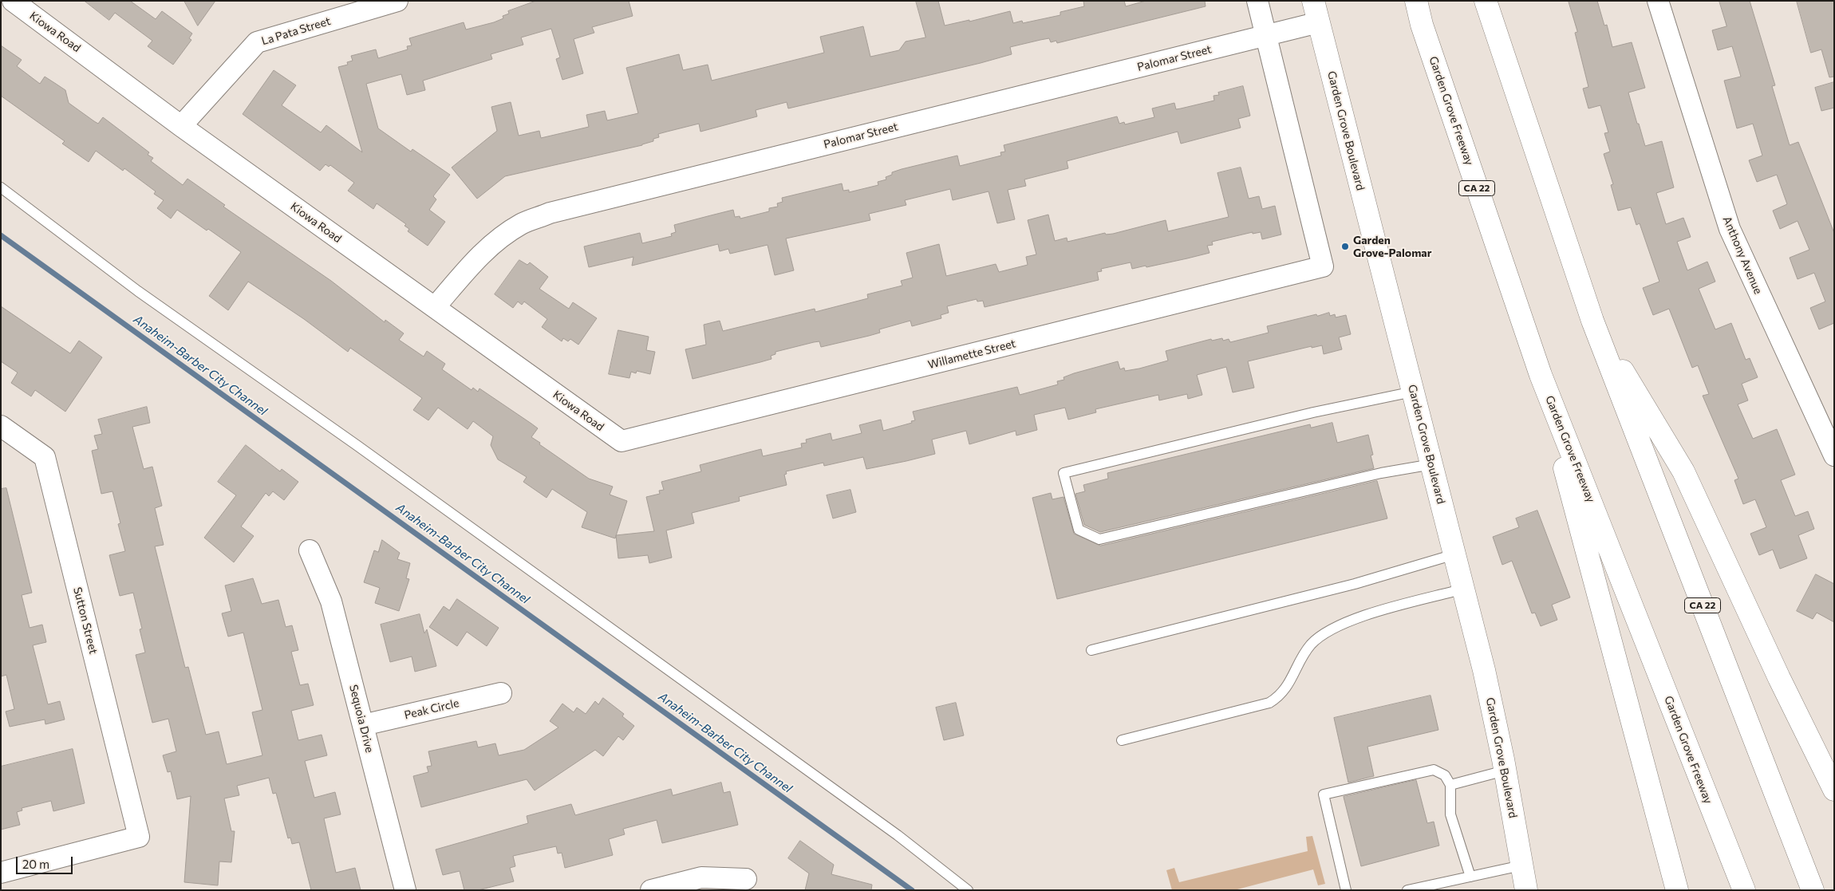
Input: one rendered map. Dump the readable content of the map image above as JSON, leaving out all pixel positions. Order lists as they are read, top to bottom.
{
  "streets": {
    "main road": ["Garden Grove Freeway", "Garden Grove Boulevard", "CA 22"],
    "street": [
      "La Pata Street",
      "Kiowa Road",
      "Palomar Street",
      "Anthony Avenue",
      "Willamette Street",
      "Sutton Street",
      "Peak Circle",
      "Sequoia Drive"
    ]
  },
  "crossings": [
    ["La Pata Street", "Kiowa Road"],
    ["Kiowa Road", "Palomar Street"],
    ["Kiowa Road", "Willamette Street"],
    ["Palomar Street", "Garden Grove Boulevard"],
    ["Palomar Street", "Willamette Street"],
    ["Peak Circle", "Sequoia Drive"]
  ],
  "water": ["Anaheim-Barber City Channel"],
  "places": ["Garden Grove-Palomar"],
  "scale_bar": "20 m"
}
